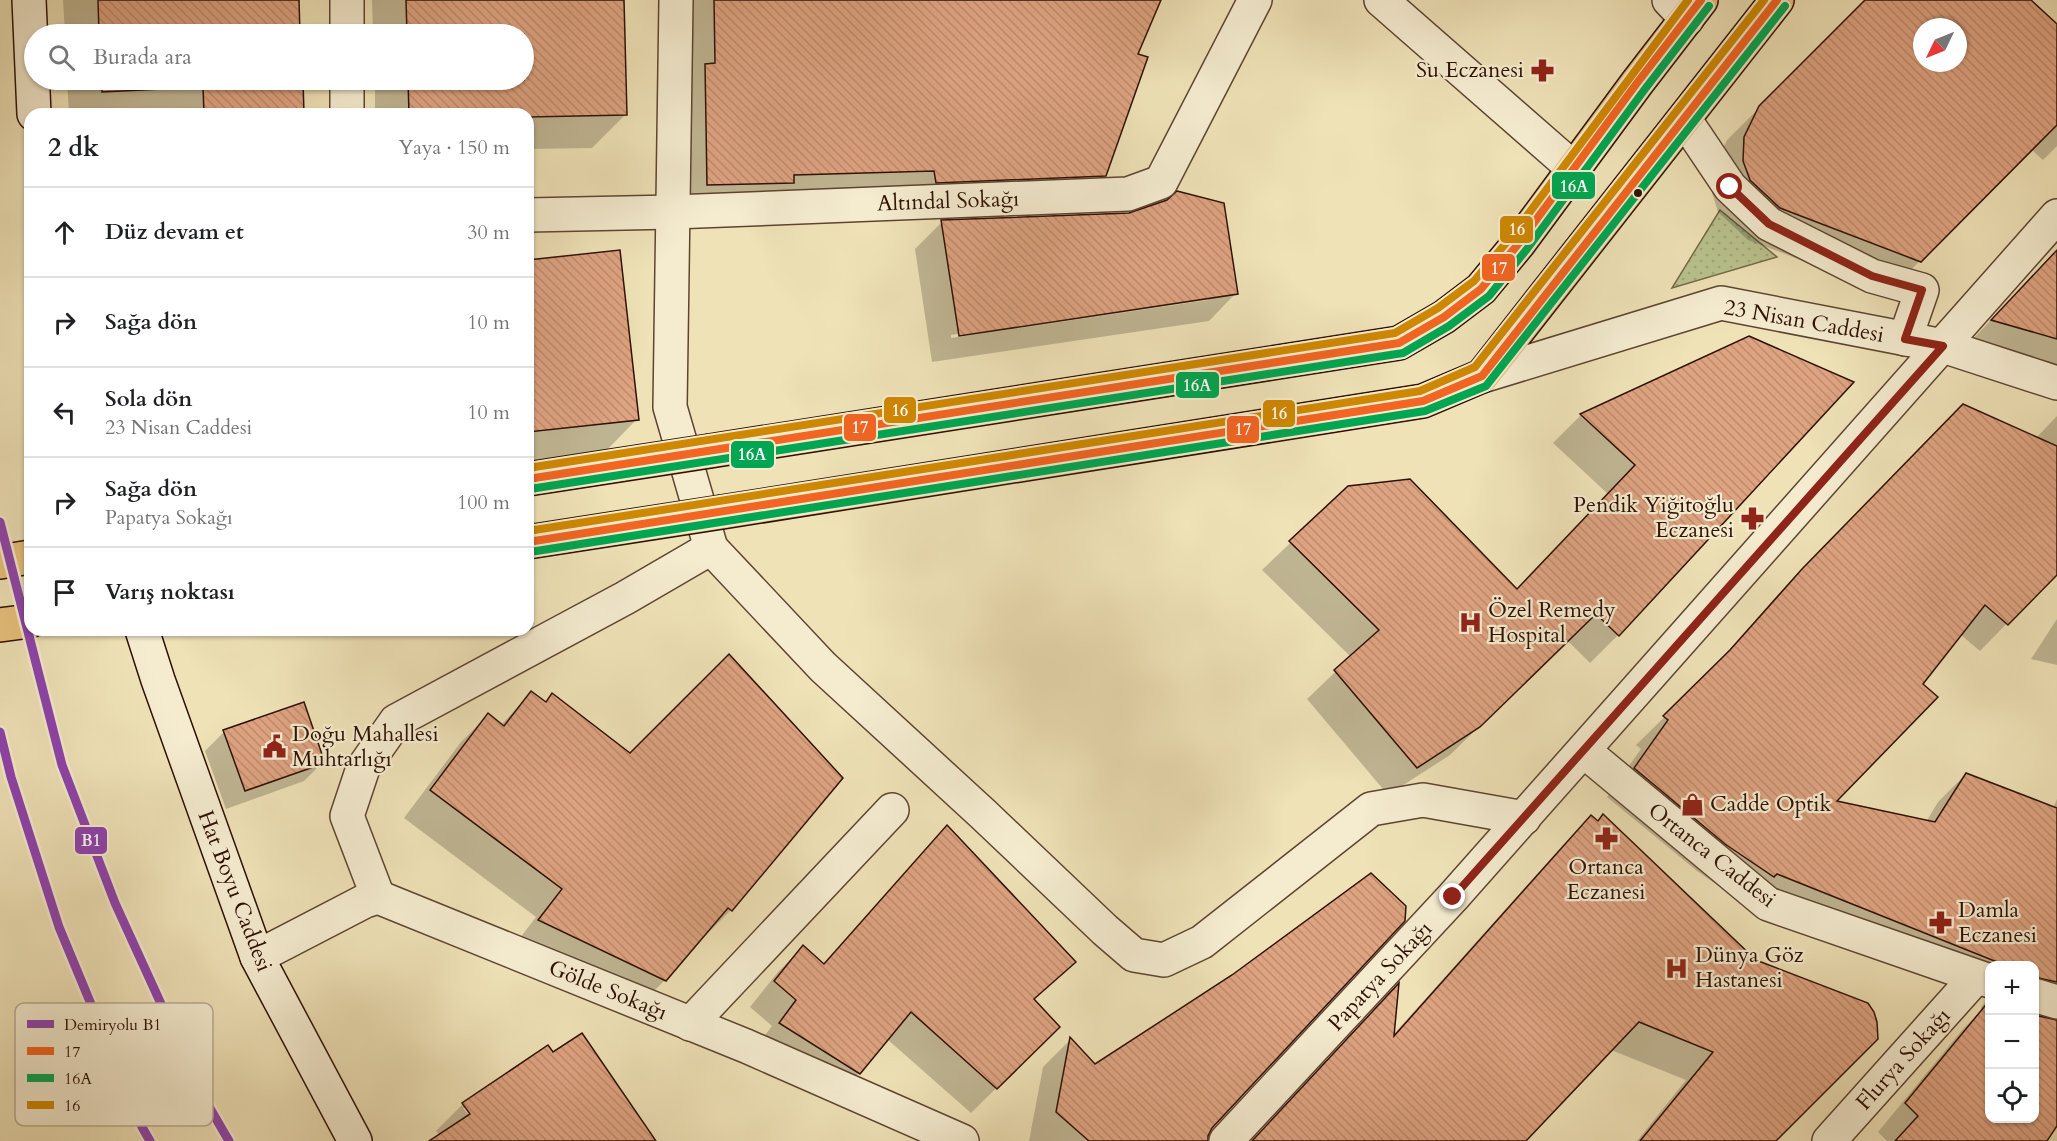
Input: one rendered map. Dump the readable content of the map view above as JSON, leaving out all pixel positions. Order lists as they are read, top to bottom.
{
  "streets": {
    "street": [
      "Altındal Sokağı",
      "23 Nisan Caddesi",
      "Ortanca Caddesi",
      "Hat Boyu Caddesi",
      "Papatya Sokağı",
      "Gölde Sokağı",
      "Flurya Sokağı"
    ]
  },
  "crossings": [
    ["23 Nisan Caddesi", "Papatya Sokağı"],
    ["Ortanca Caddesi", "Papatya Sokağı"],
    ["Ortanca Caddesi", "Flurya Sokağı"]
  ],
  "places": {
    "pharmacy": [
      "Su Eczanesi",
      "Pendik Yiğitoğlu Eczanesi",
      "Ortanca Eczanesi",
      "Damla Eczanesi"
    ],
    "hospital": ["Özel Remedy Hospital", "Dünya Göz Hastanesi"],
    "public building": ["Doğu Mahallesi Muhtarlığı"],
    "shop": ["Cadde Optik"]
  },
  "lines": [
    "transit line 17",
    "transit line 16",
    "transit line 16A",
    "rail line B1"
  ],
  "legend": [
    "Demiryolu B1",
    "17",
    "16A",
    "16"
  ],
  "north": "bottom left",
  "page": {
    "search": "Burada ara",
    "heading": ["2 dk", "Yaya · 150 m"],
    "list": [
      ["Düz devam et", "30 m"],
      ["Sağa dön", "10 m"],
      ["Sola dön", "23 Nisan Caddesi", "10 m"],
      ["Sağa dön", "Papatya Sokağı", "100 m"],
      "Varış noktası"
    ],
    "map_buttons": ["+", "−"]
  }
}
